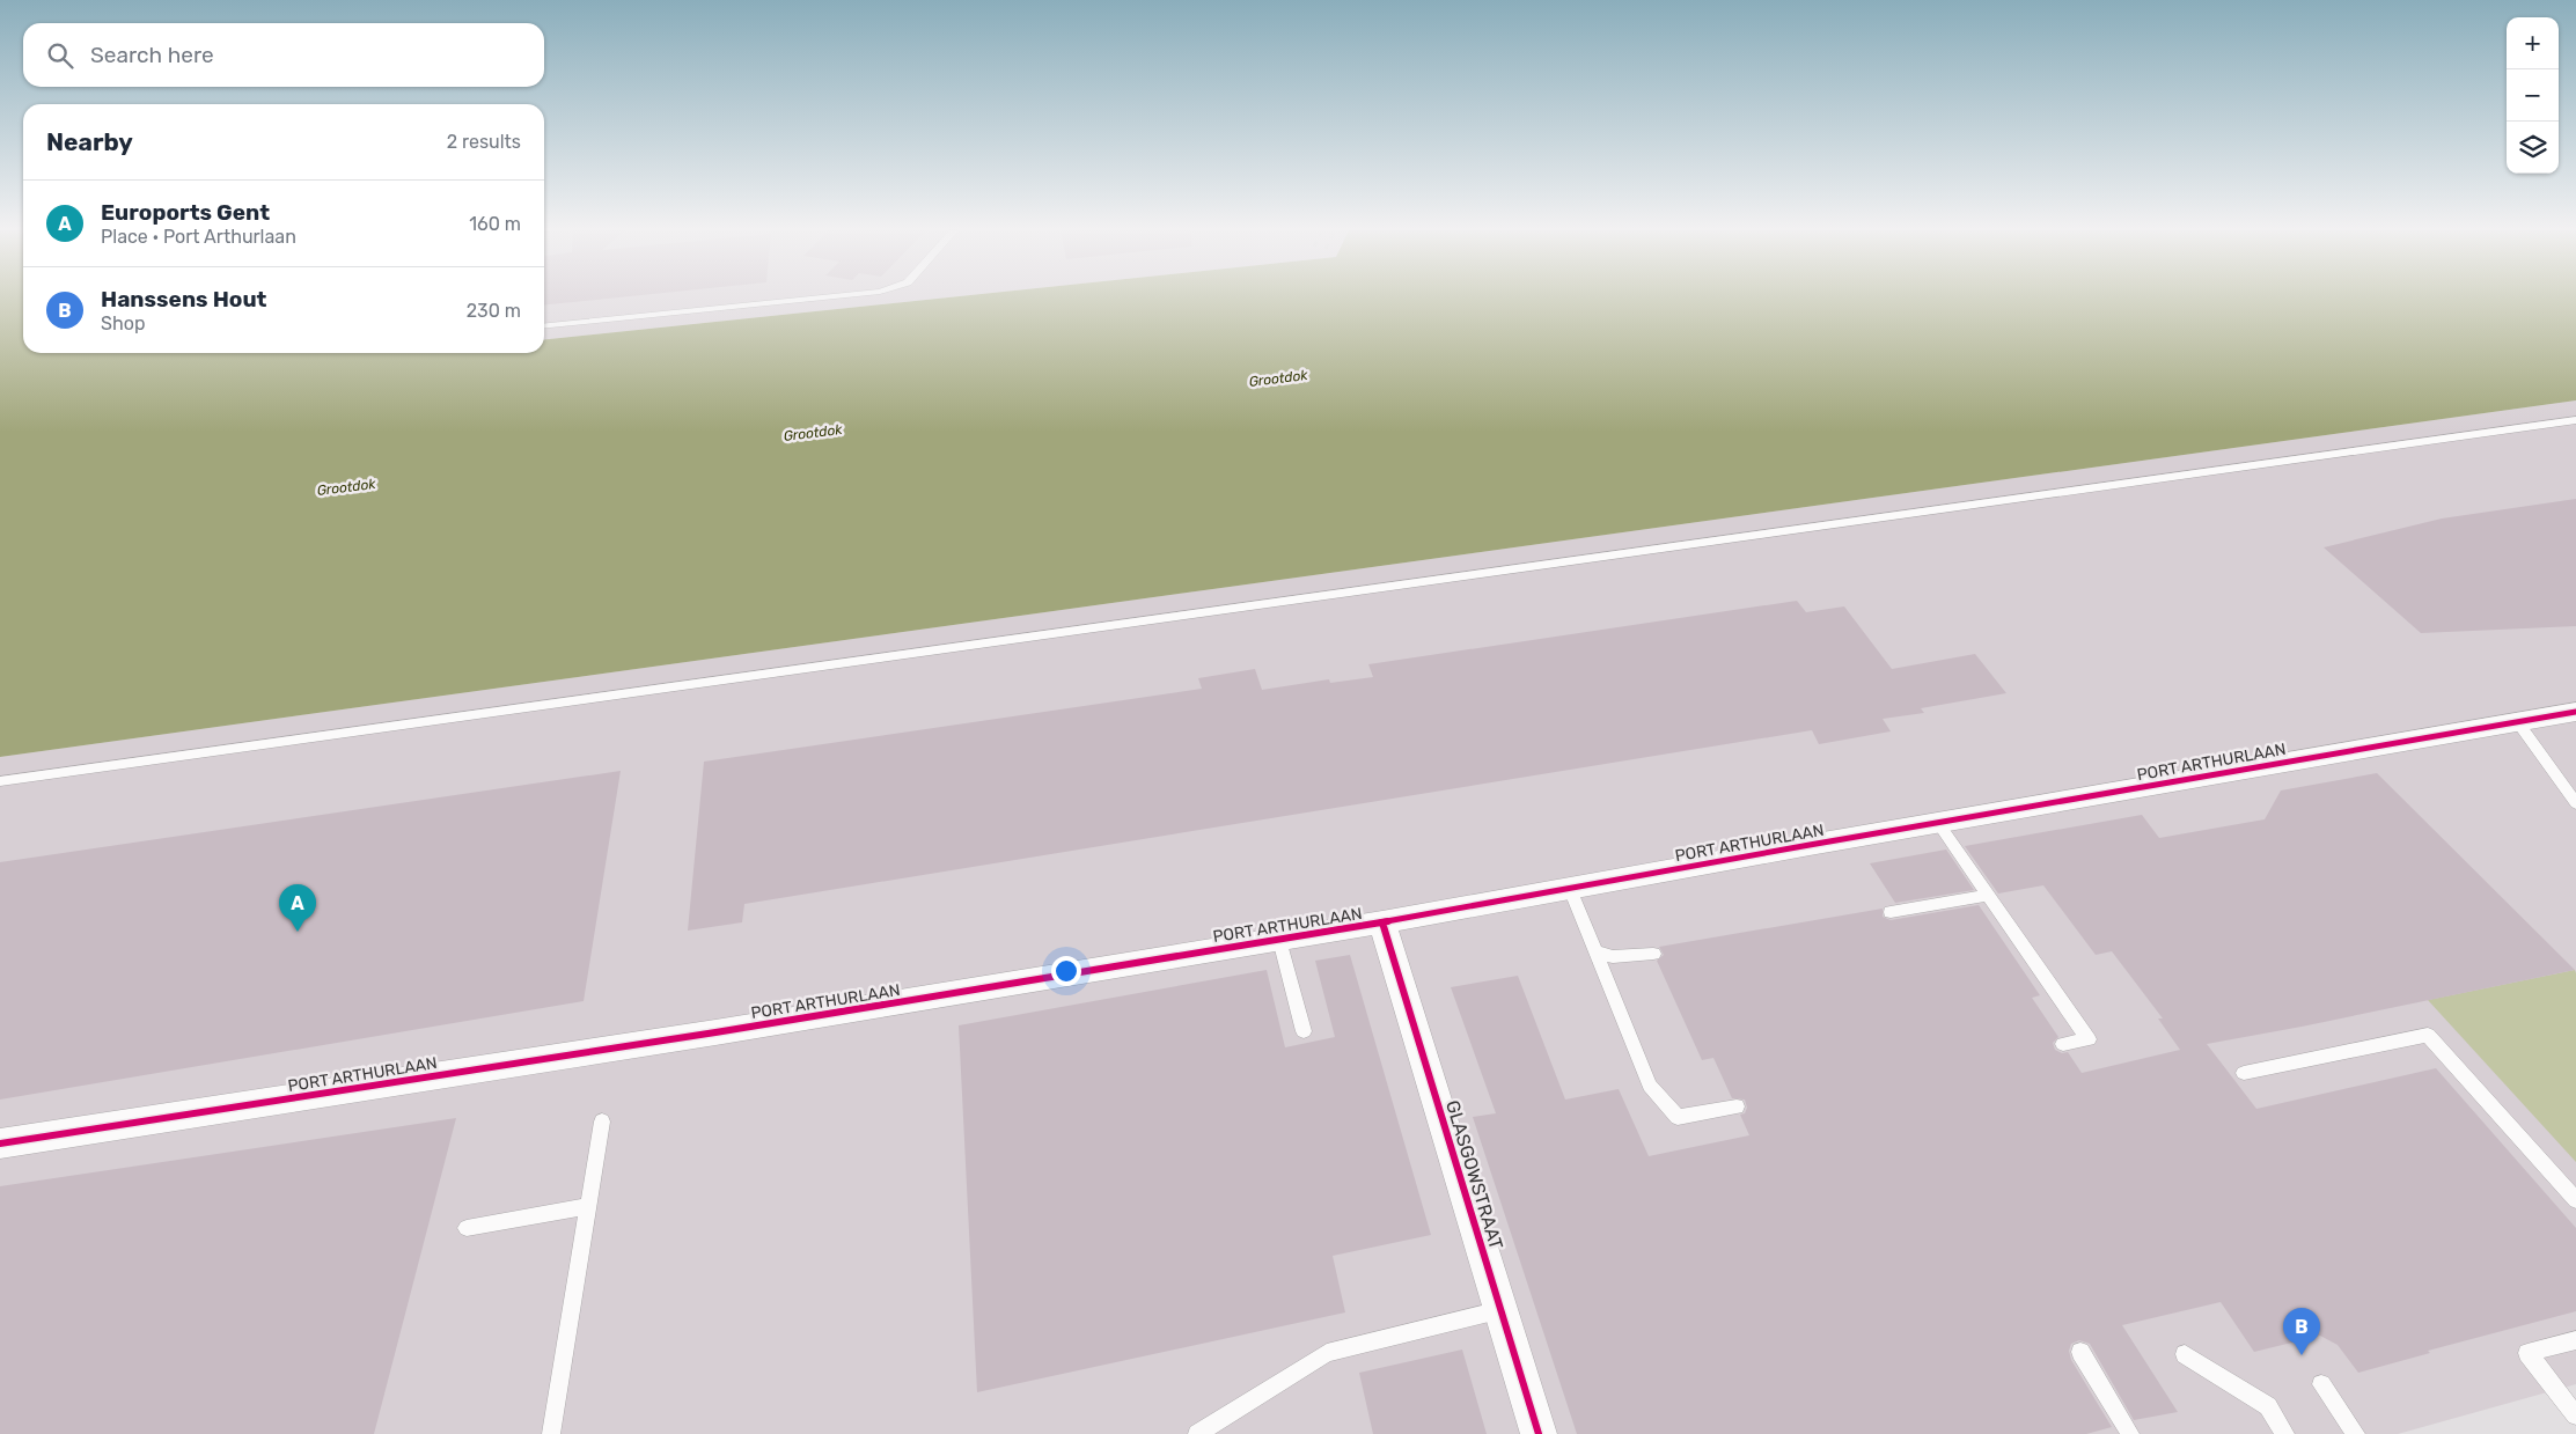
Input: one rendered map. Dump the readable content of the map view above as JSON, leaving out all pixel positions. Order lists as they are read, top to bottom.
{
  "streets": {
    "street": ["PORT ARTHURLAAN", "GLASGOWSTRAAT"]
  },
  "crossings": [
    ["PORT ARTHURLAAN", "GLASGOWSTRAAT"]
  ],
  "water": ["Grootdok"],
  "page": {
    "map_buttons": ["+", "−"],
    "search": "Search here",
    "heading": ["Nearby", "2 results"],
    "list": [
      {
        "mark": "A",
        "name": "Euroports Gent",
        "note": "Place · Port Arthurlaan",
        "value": "160 m"
      },
      {
        "mark": "B",
        "name": "Hanssens Hout",
        "note": "Shop",
        "value": "230 m"
      }
    ],
    "pins": ["A", "B"]
  }
}
